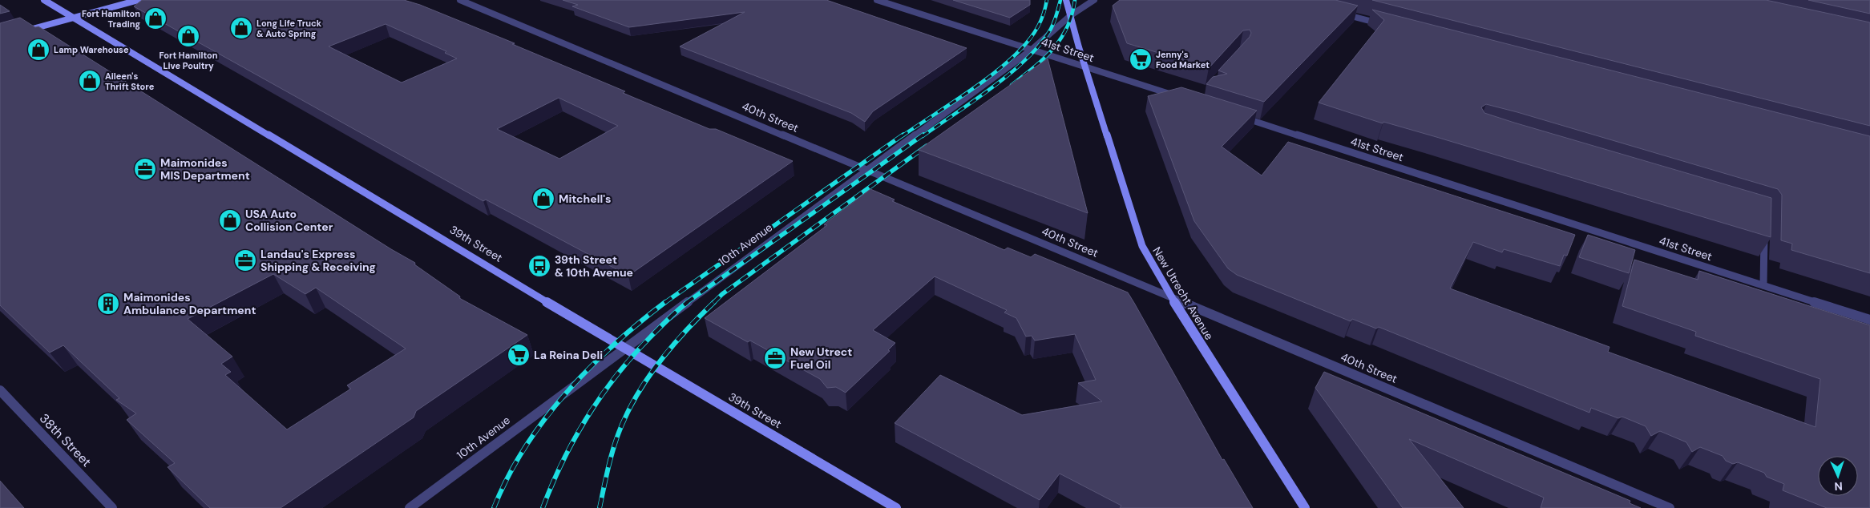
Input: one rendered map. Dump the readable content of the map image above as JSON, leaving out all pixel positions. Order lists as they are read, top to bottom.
{
  "streets": {
    "main road": ["39th Street", "New Utrecht Avenue"],
    "street": [
      "41st Street",
      "40th Street",
      "10th Avenue",
      "38th Street"
    ]
  },
  "crossings": [
    ["41st Street", "10th Avenue"],
    ["41st Street", "New Utrecht Avenue"],
    ["40th Street", "10th Avenue"],
    ["40th Street", "New Utrecht Avenue"],
    ["39th Street", "10th Avenue"],
    ["10th Avenue", "New Utrecht Avenue"]
  ],
  "places": {
    "shop": [
      "Fort Hamilton Trading",
      "Long Life Truck & Auto Spring",
      "Fort Hamilton Live Poultry",
      "Lamp Warehouse",
      "Aileen's Thrift Store",
      "Mitchell's",
      "USA Auto Collision Center"
    ],
    "supermarket": ["Jenny's Food Market", "La Reina Deli"],
    "office": ["Maimonides MIS Department", "Landau's Express Shipping & Receiving", "New Utrect Fuel Oil"],
    "bus stop": ["39th Street & 10th Avenue"],
    "building": ["Maimonides Ambulance Department"]
  },
  "north": "bottom"
}
